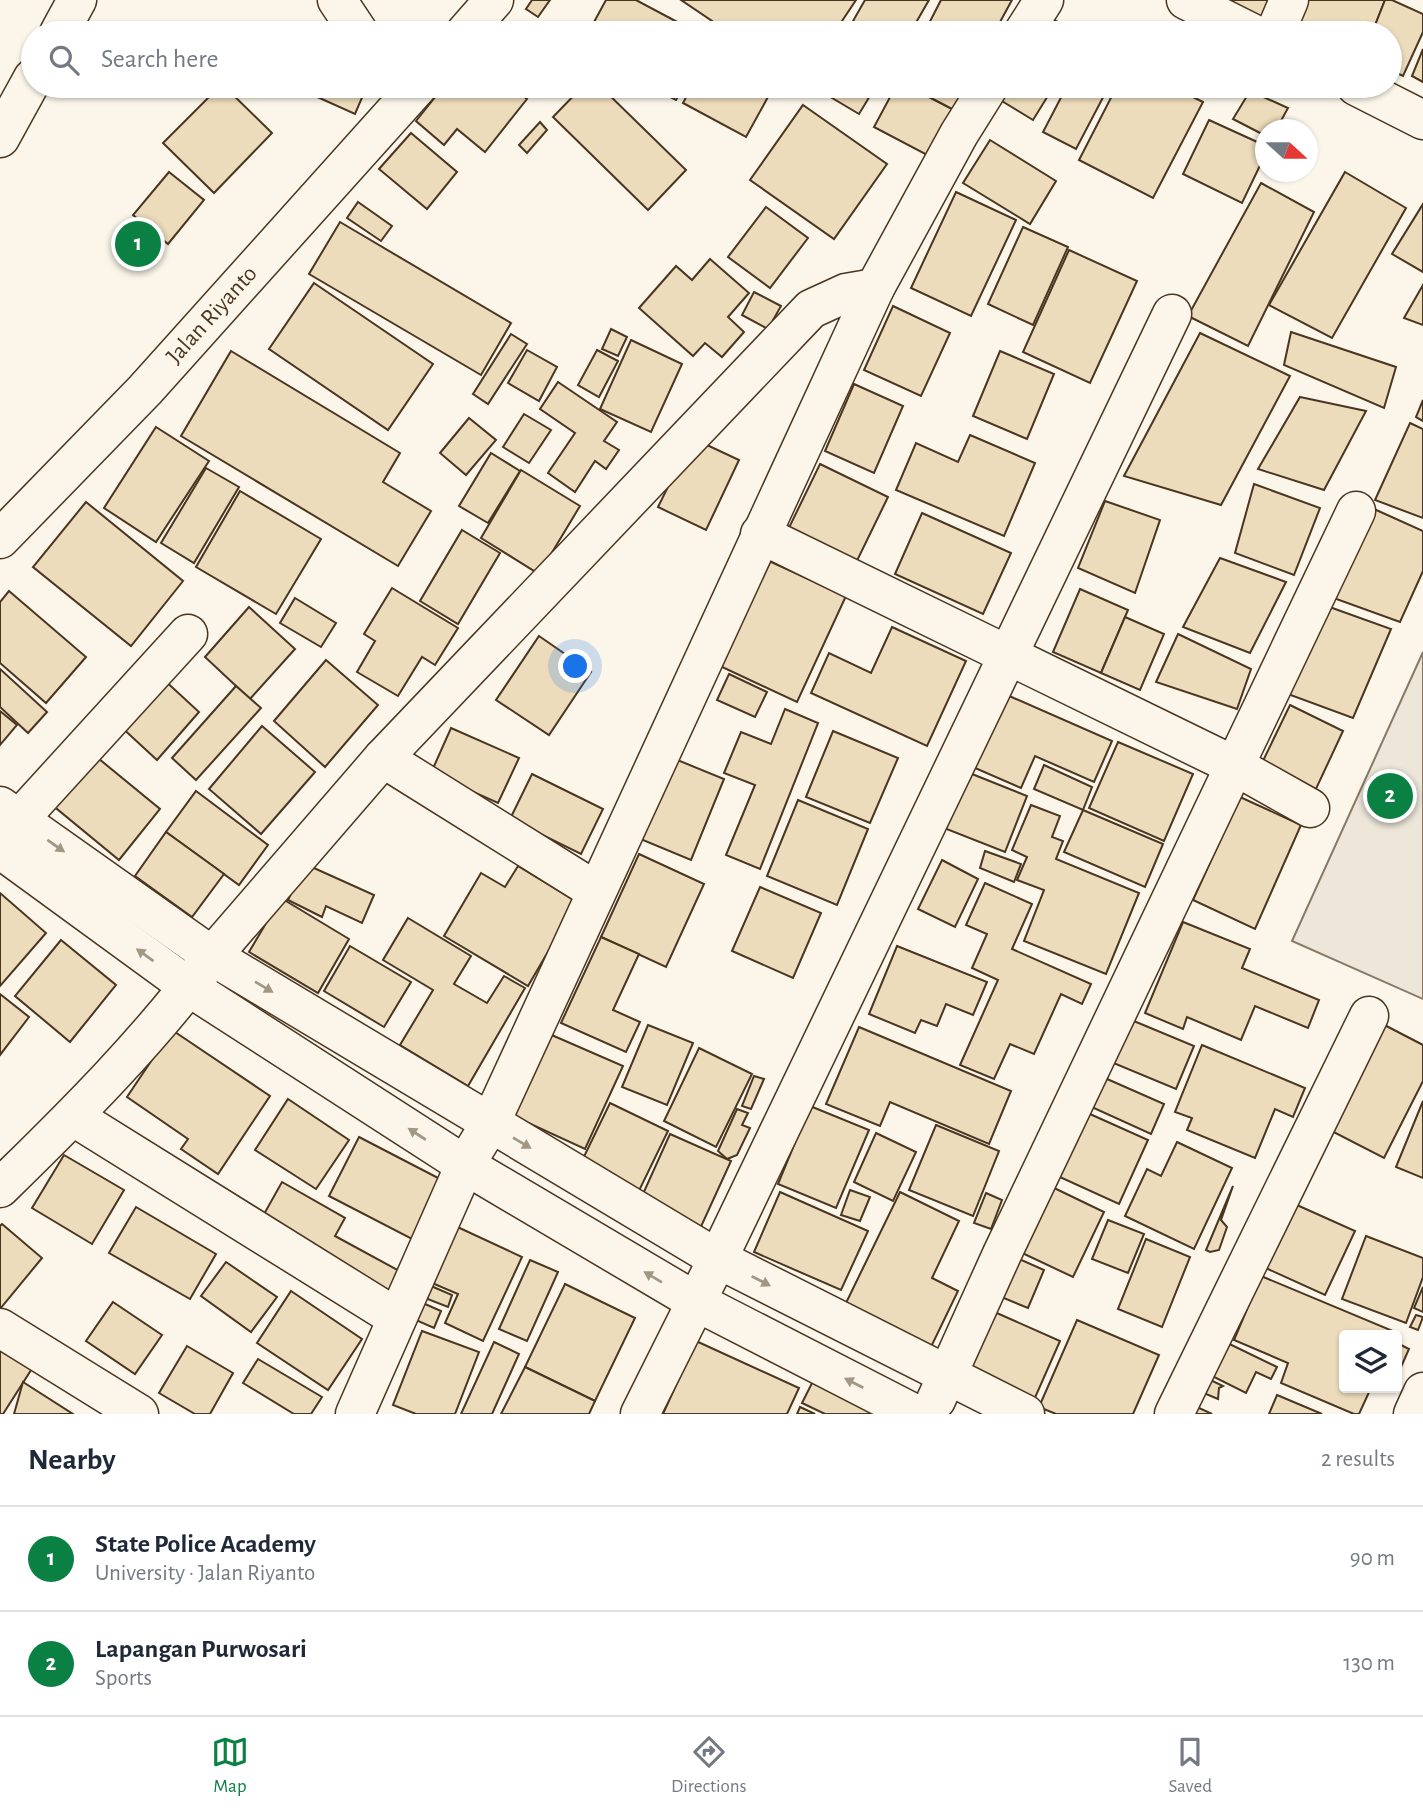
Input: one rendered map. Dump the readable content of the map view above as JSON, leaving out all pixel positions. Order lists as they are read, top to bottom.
{
  "streets": {
    "street": ["Jalan Riyanto"]
  },
  "north": "right",
  "page": {
    "search": "Search here",
    "pins": ["1", "2"],
    "heading": ["Nearby", "2 results"],
    "list": [
      {
        "mark": "1",
        "name": "State Police Academy",
        "note": "University · Jalan Riyanto",
        "value": "90 m"
      },
      {
        "mark": "2",
        "name": "Lapangan Purwosari",
        "note": "Sports",
        "value": "130 m"
      }
    ],
    "nav": ["Map", "Directions", "Saved"]
  }
}
